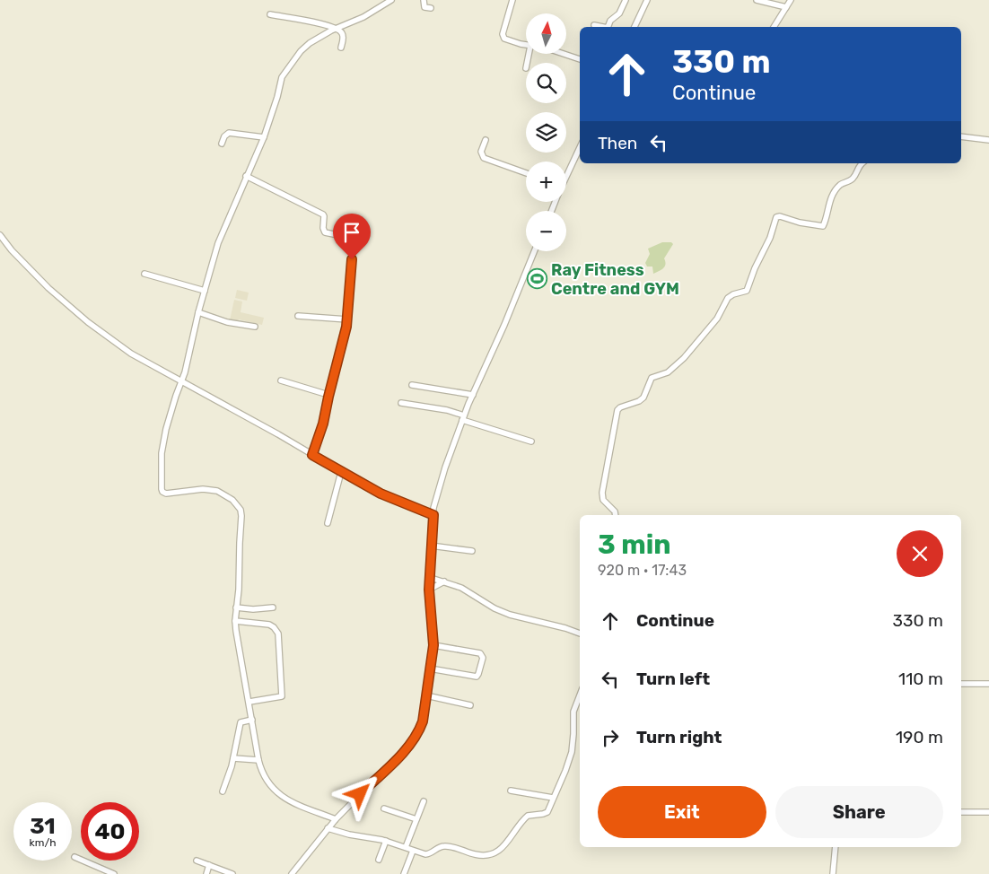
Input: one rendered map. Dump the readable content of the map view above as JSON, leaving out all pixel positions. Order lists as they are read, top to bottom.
{
  "places": {
    "sports": ["Ray Fitness Centre and GYM"]
  },
  "north": "top",
  "page": {
    "map_buttons": ["+", "−"],
    "turn": ["330 m", "Continue"],
    "then": "Then",
    "heading": ["3 min", "920 m · 17:43"],
    "list": [
      {
        "name": "Continue",
        "value": "330 m"
      },
      {
        "name": "Turn left",
        "value": "110 m"
      },
      {
        "name": "Turn right",
        "value": "190 m"
      }
    ],
    "buttons": ["Exit", "Share"],
    "speed": "31 km/h",
    "limit": "40"
  }
}
